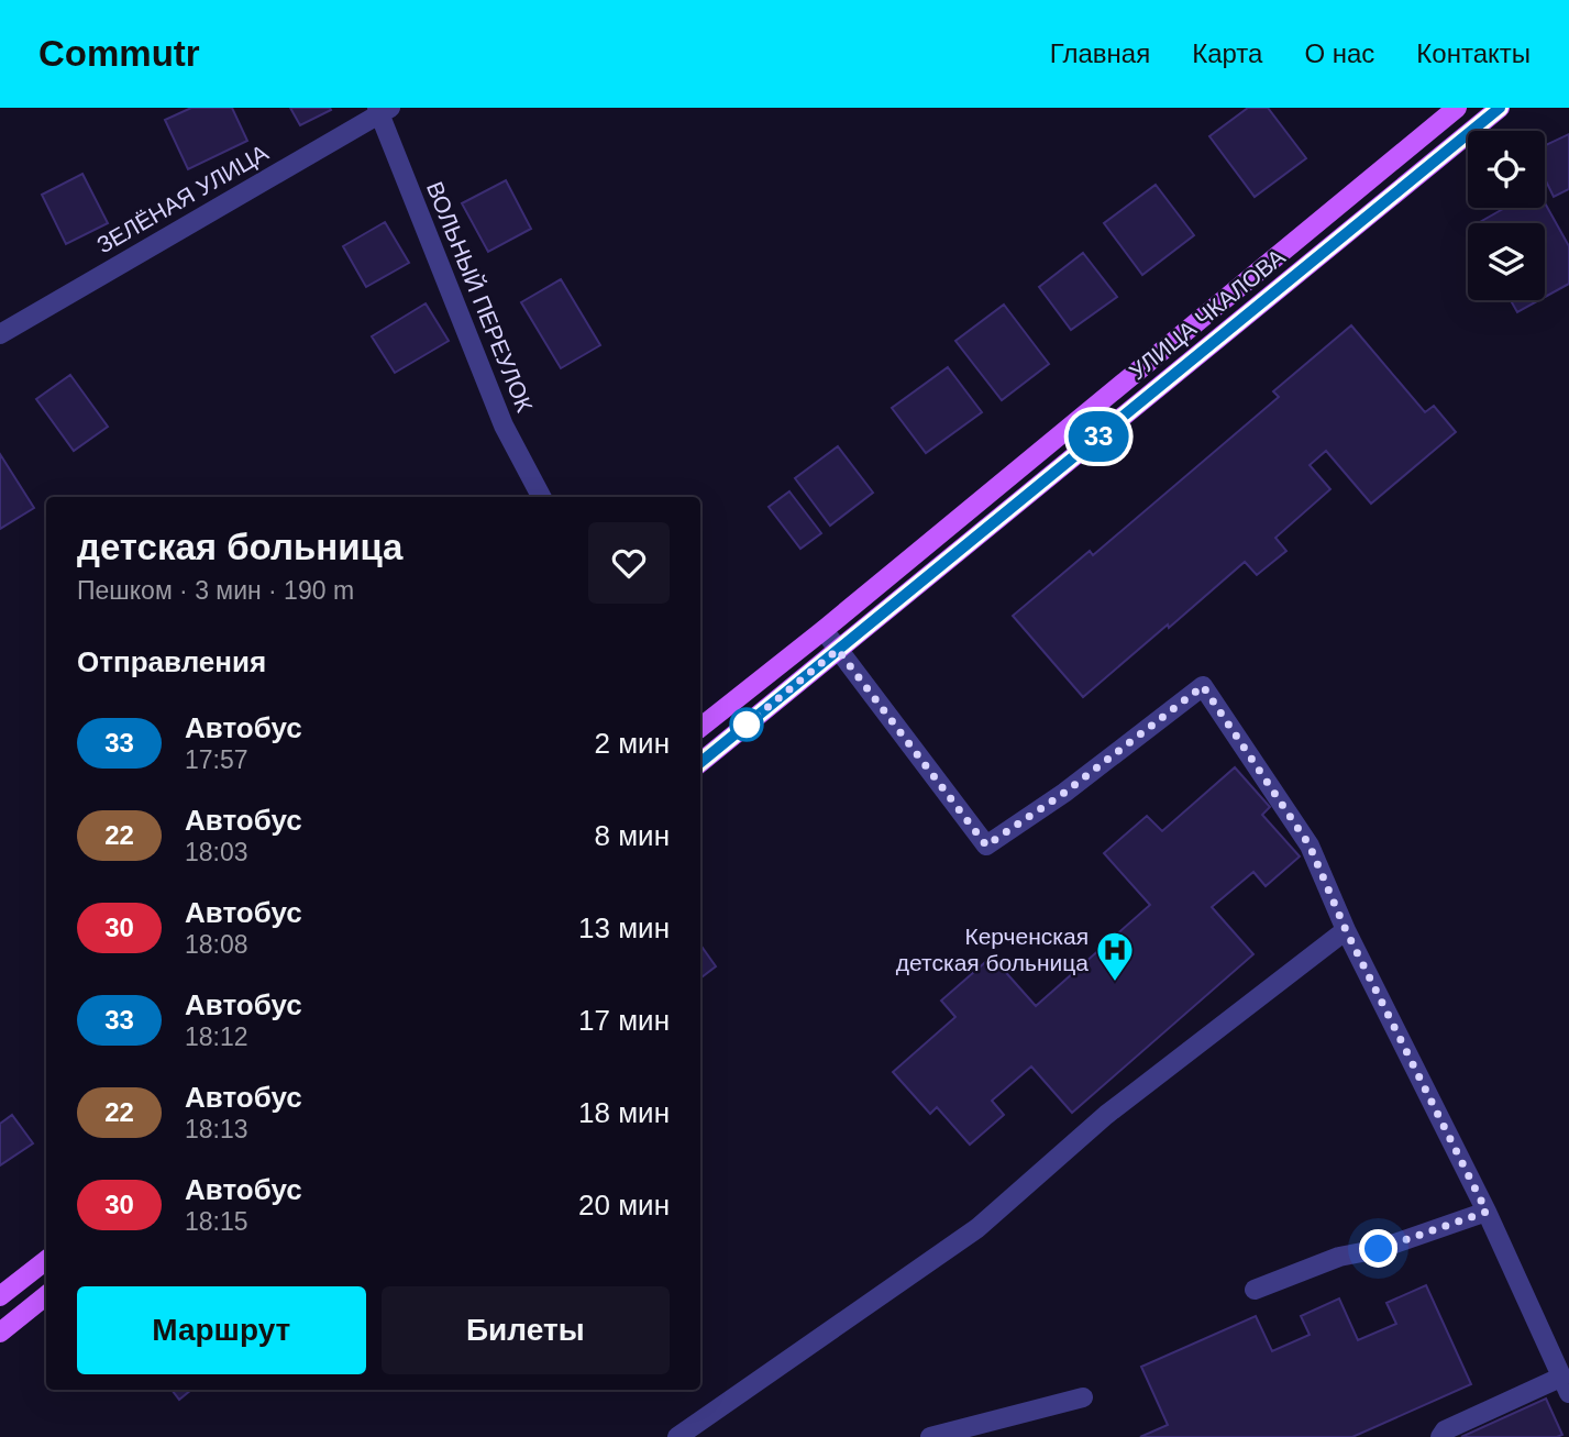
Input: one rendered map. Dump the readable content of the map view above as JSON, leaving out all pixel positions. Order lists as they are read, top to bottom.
{
  "streets": {
    "main road": ["УЛИЦА ЧКАЛОВА"],
    "lane": ["ЗЕЛЁНАЯ УЛИЦА", "ВОЛЬНЫЙ ПЕРЕУЛОК"]
  },
  "crossings": [
    ["ЗЕЛЁНАЯ УЛИЦА", "ВОЛЬНЫЙ ПЕРЕУЛОК"]
  ],
  "places": {
    "hospital": ["Керченская детская больница"]
  },
  "lines": ["bus line 33"],
  "page": {
    "header": "Commutr",
    "nav": [
      "Главная",
      "Карта",
      "О нас",
      "Контакты"
    ],
    "on_map": "33",
    "heading": [
      ["детская больница", "Пешком · 3 мин · 190 m"],
      "Отправления"
    ],
    "list": [
      {
        "mark": "33",
        "name": "Автобус",
        "note": "17:57",
        "value": "2 мин"
      },
      {
        "mark": "22",
        "name": "Автобус",
        "note": "18:03",
        "value": "8 мин"
      },
      {
        "mark": "30",
        "name": "Автобус",
        "note": "18:08",
        "value": "13 мин"
      },
      {
        "mark": "33",
        "name": "Автобус",
        "note": "18:12",
        "value": "17 мин"
      },
      {
        "mark": "22",
        "name": "Автобус",
        "note": "18:13",
        "value": "18 мин"
      },
      {
        "mark": "30",
        "name": "Автобус",
        "note": "18:15",
        "value": "20 мин"
      }
    ],
    "buttons": ["Маршрут", "Билеты"]
  }
}
